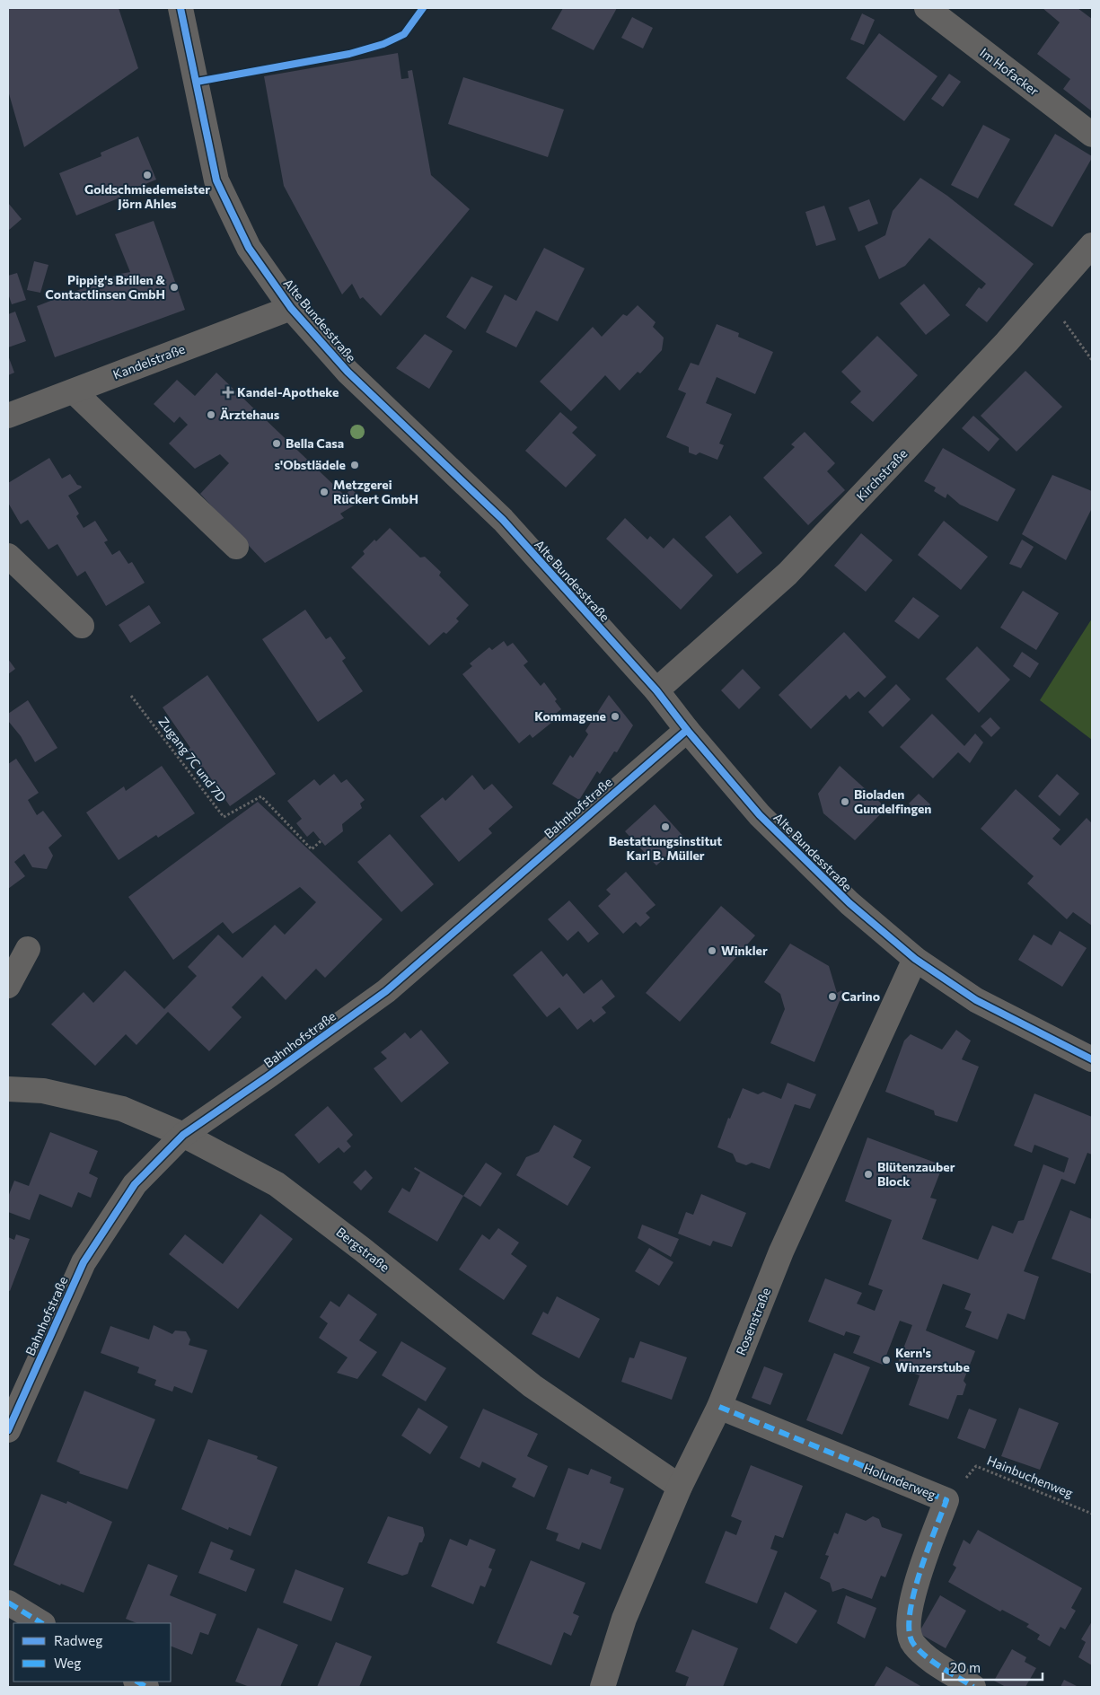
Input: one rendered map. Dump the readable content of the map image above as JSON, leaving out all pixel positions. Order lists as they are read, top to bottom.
{
  "streets": {
    "street": [
      "Im Hofacker",
      "Alte Bundesstraße",
      "Kandelstraße",
      "Kirchstraße",
      "Bahnhofstraße",
      "Bergstraße",
      "Rosenstraße",
      "Holunderweg"
    ],
    "path": ["Zugang 7C und 7D", "Hainbuchenweg"]
  },
  "crossings": [
    ["Alte Bundesstraße", "Kandelstraße"],
    ["Alte Bundesstraße", "Kirchstraße"],
    ["Alte Bundesstraße", "Bahnhofstraße"],
    ["Alte Bundesstraße", "Rosenstraße"],
    ["Bahnhofstraße", "Bergstraße"],
    ["Bergstraße", "Rosenstraße"],
    ["Rosenstraße", "Holunderweg"],
    ["Hainbuchenweg", "Holunderweg"]
  ],
  "places": {
    "other": [
      "Goldschmiedemeister Jörn Ahles",
      "Pippig's Brillen & Contactlinsen GmbH",
      "Ärztehaus",
      "Bella Casa",
      "s'Obstlädele",
      "Metzgerei Rückert GmbH",
      "Kommagene",
      "Bioladen Gundelfingen",
      "Bestattungsinstitut Karl B. Müller",
      "Winkler",
      "Carino",
      "Blütenzauber Block",
      "Kern's Winzerstube"
    ],
    "health": ["Kandel-Apotheke"]
  },
  "legend": ["Radweg", "Weg"],
  "scale_bar": "20 m"
}
